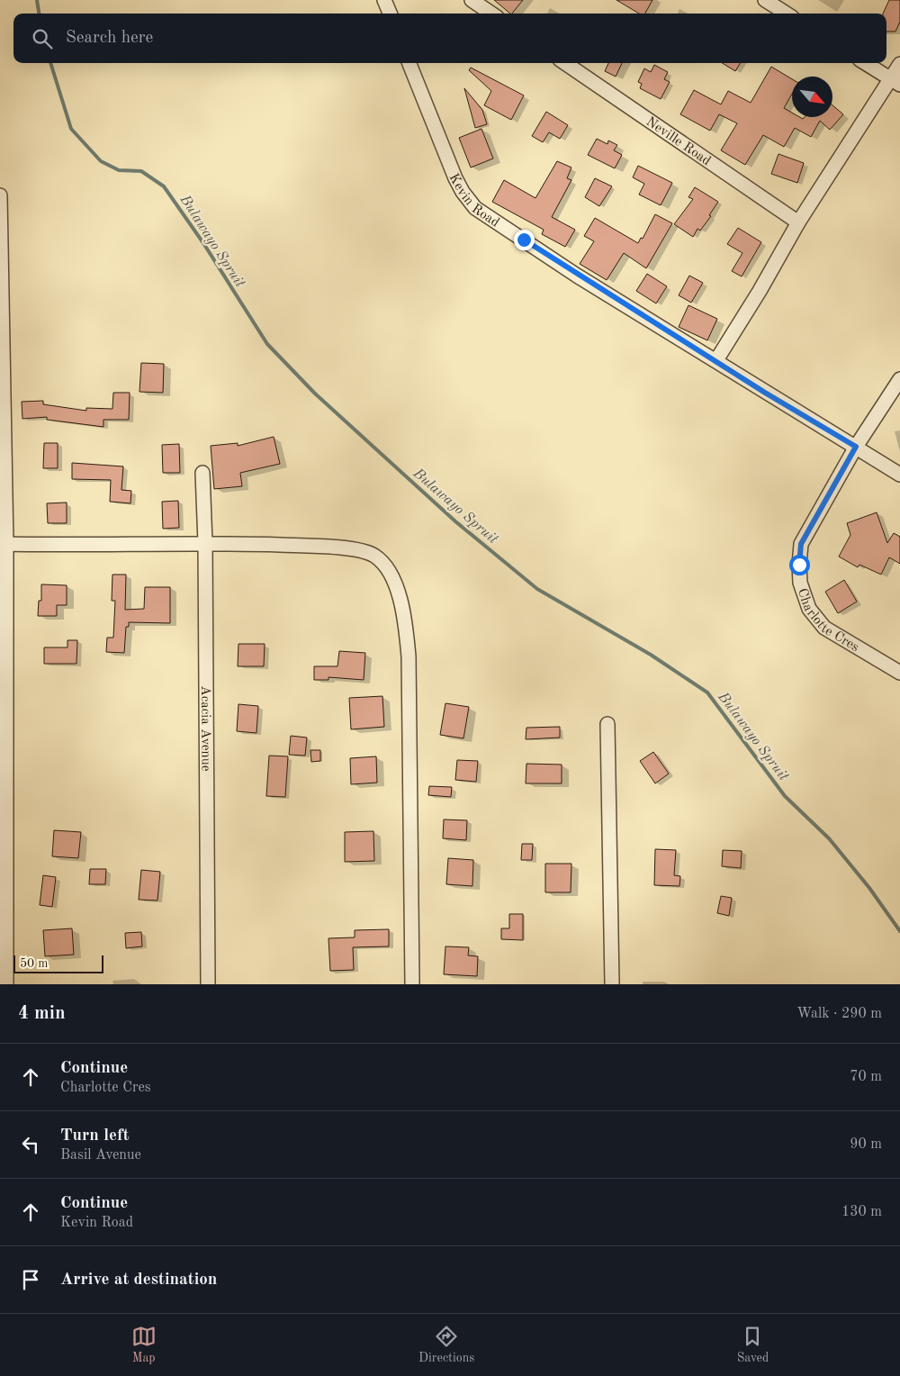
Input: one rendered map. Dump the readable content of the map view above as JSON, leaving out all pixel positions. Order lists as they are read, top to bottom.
{
  "streets": {
    "street": [
      "Neville Road",
      "Kevin Road",
      "Charlotte Cres",
      "Acacia Avenue"
    ]
  },
  "crossings": [
    ["Kevin Road", "Charlotte Cres"]
  ],
  "water": ["Bulawayo Spruit"],
  "scale_bar": "50 m",
  "north": "bottom right",
  "page": {
    "search": "Search here",
    "scale": "50 m",
    "heading": ["4 min", "Walk · 290 m"],
    "list": [
      ["Continue", "Charlotte Cres", "70 m"],
      ["Turn left", "Basil Avenue", "90 m"],
      ["Continue", "Kevin Road", "130 m"],
      "Arrive at destination"
    ],
    "nav": ["Map", "Directions", "Saved"]
  }
}
